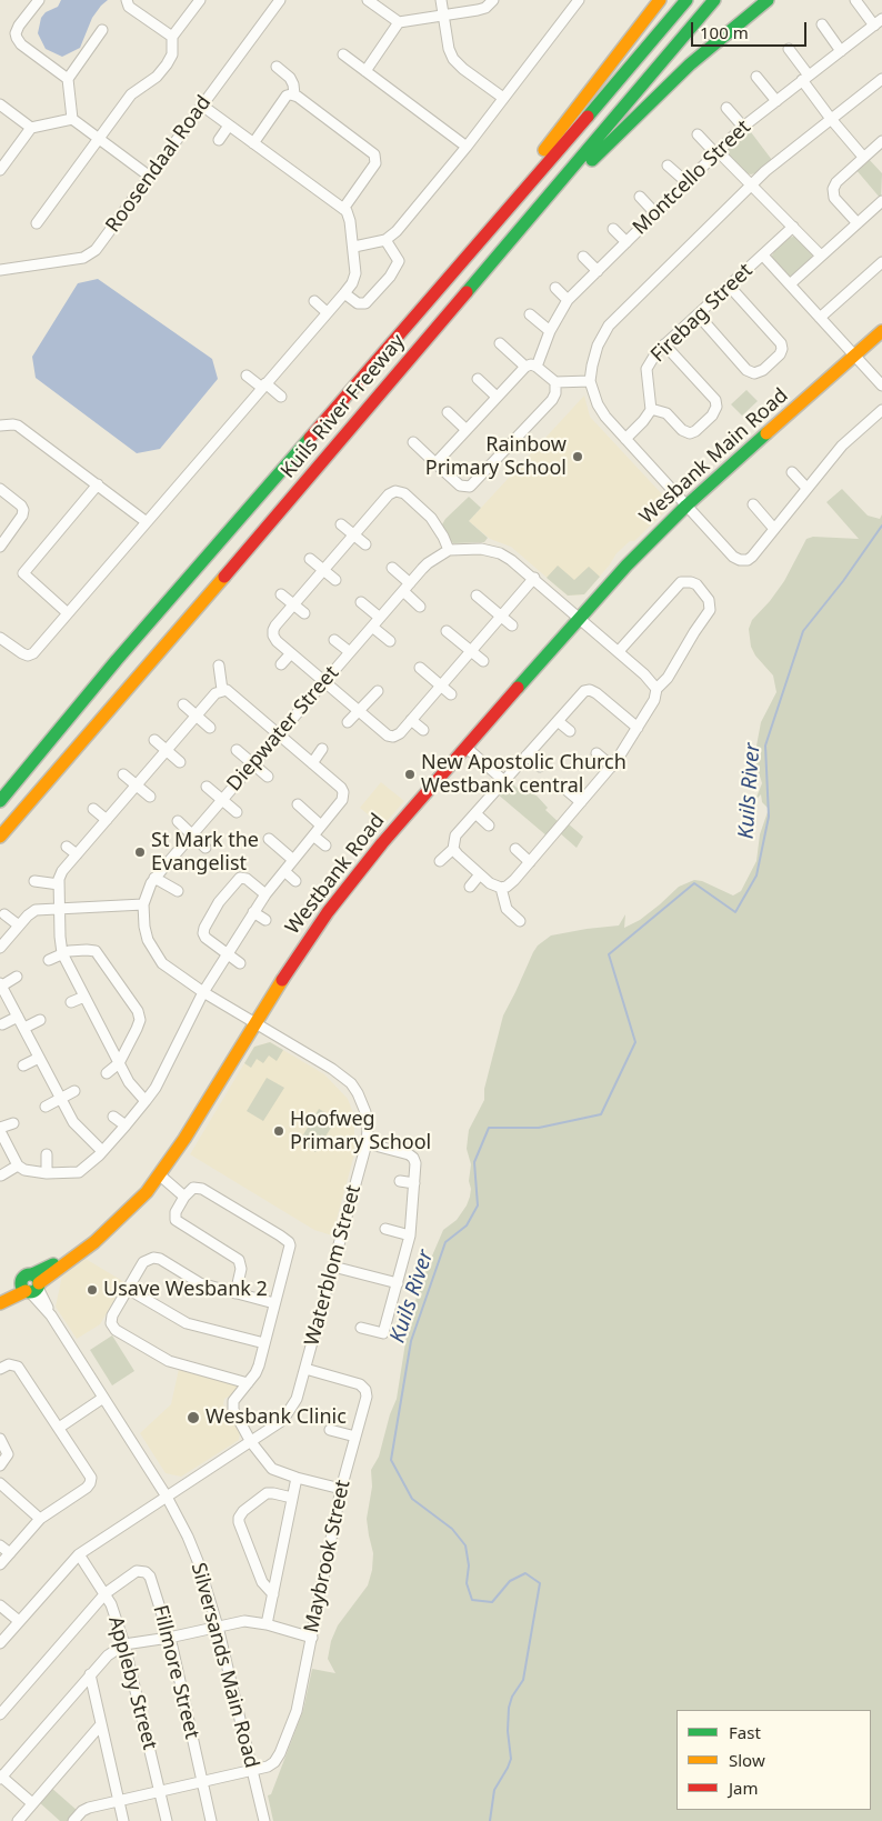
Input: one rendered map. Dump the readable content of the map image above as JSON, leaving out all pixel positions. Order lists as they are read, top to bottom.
{
  "streets": {
    "main road": ["Kuils River Freeway", "Wesbank Main Road", "Westbank Road"],
    "street": [
      "Roosendaal Road",
      "Montcello Street",
      "Firebag Street",
      "Diepwater Street",
      "Waterblom Street",
      "Maybrook Street",
      "Silversands Main Road",
      "Fillmore Street",
      "Appleby Street"
    ]
  },
  "crossings": [
    ["Wesbank Main Road", "Westbank Road"],
    ["Diepwater Street", "Westbank Road"],
    ["Diepwater Street", "Waterblom Street"],
    ["Westbank Road", "Waterblom Street"],
    ["Westbank Road", "Silversands Main Road"],
    ["Waterblom Street", "Maybrook Street"],
    ["Waterblom Street", "Silversands Main Road"],
    ["Waterblom Street", "Appleby Street"],
    ["Maybrook Street", "Silversands Main Road"],
    ["Maybrook Street", "Fillmore Street"],
    ["Maybrook Street", "Appleby Street"],
    ["Fillmore Street", "Appleby Street"]
  ],
  "water": ["Kuils River"],
  "places": [
    "Rainbow Primary School",
    "New Apostolic Church Westbank central",
    "St Mark the Evangelist",
    "Hoofweg Primary School",
    "Usave Wesbank 2",
    "Wesbank Clinic"
  ],
  "legend": ["Fast", "Slow", "Jam"],
  "scale_bar": "100 m"
}
